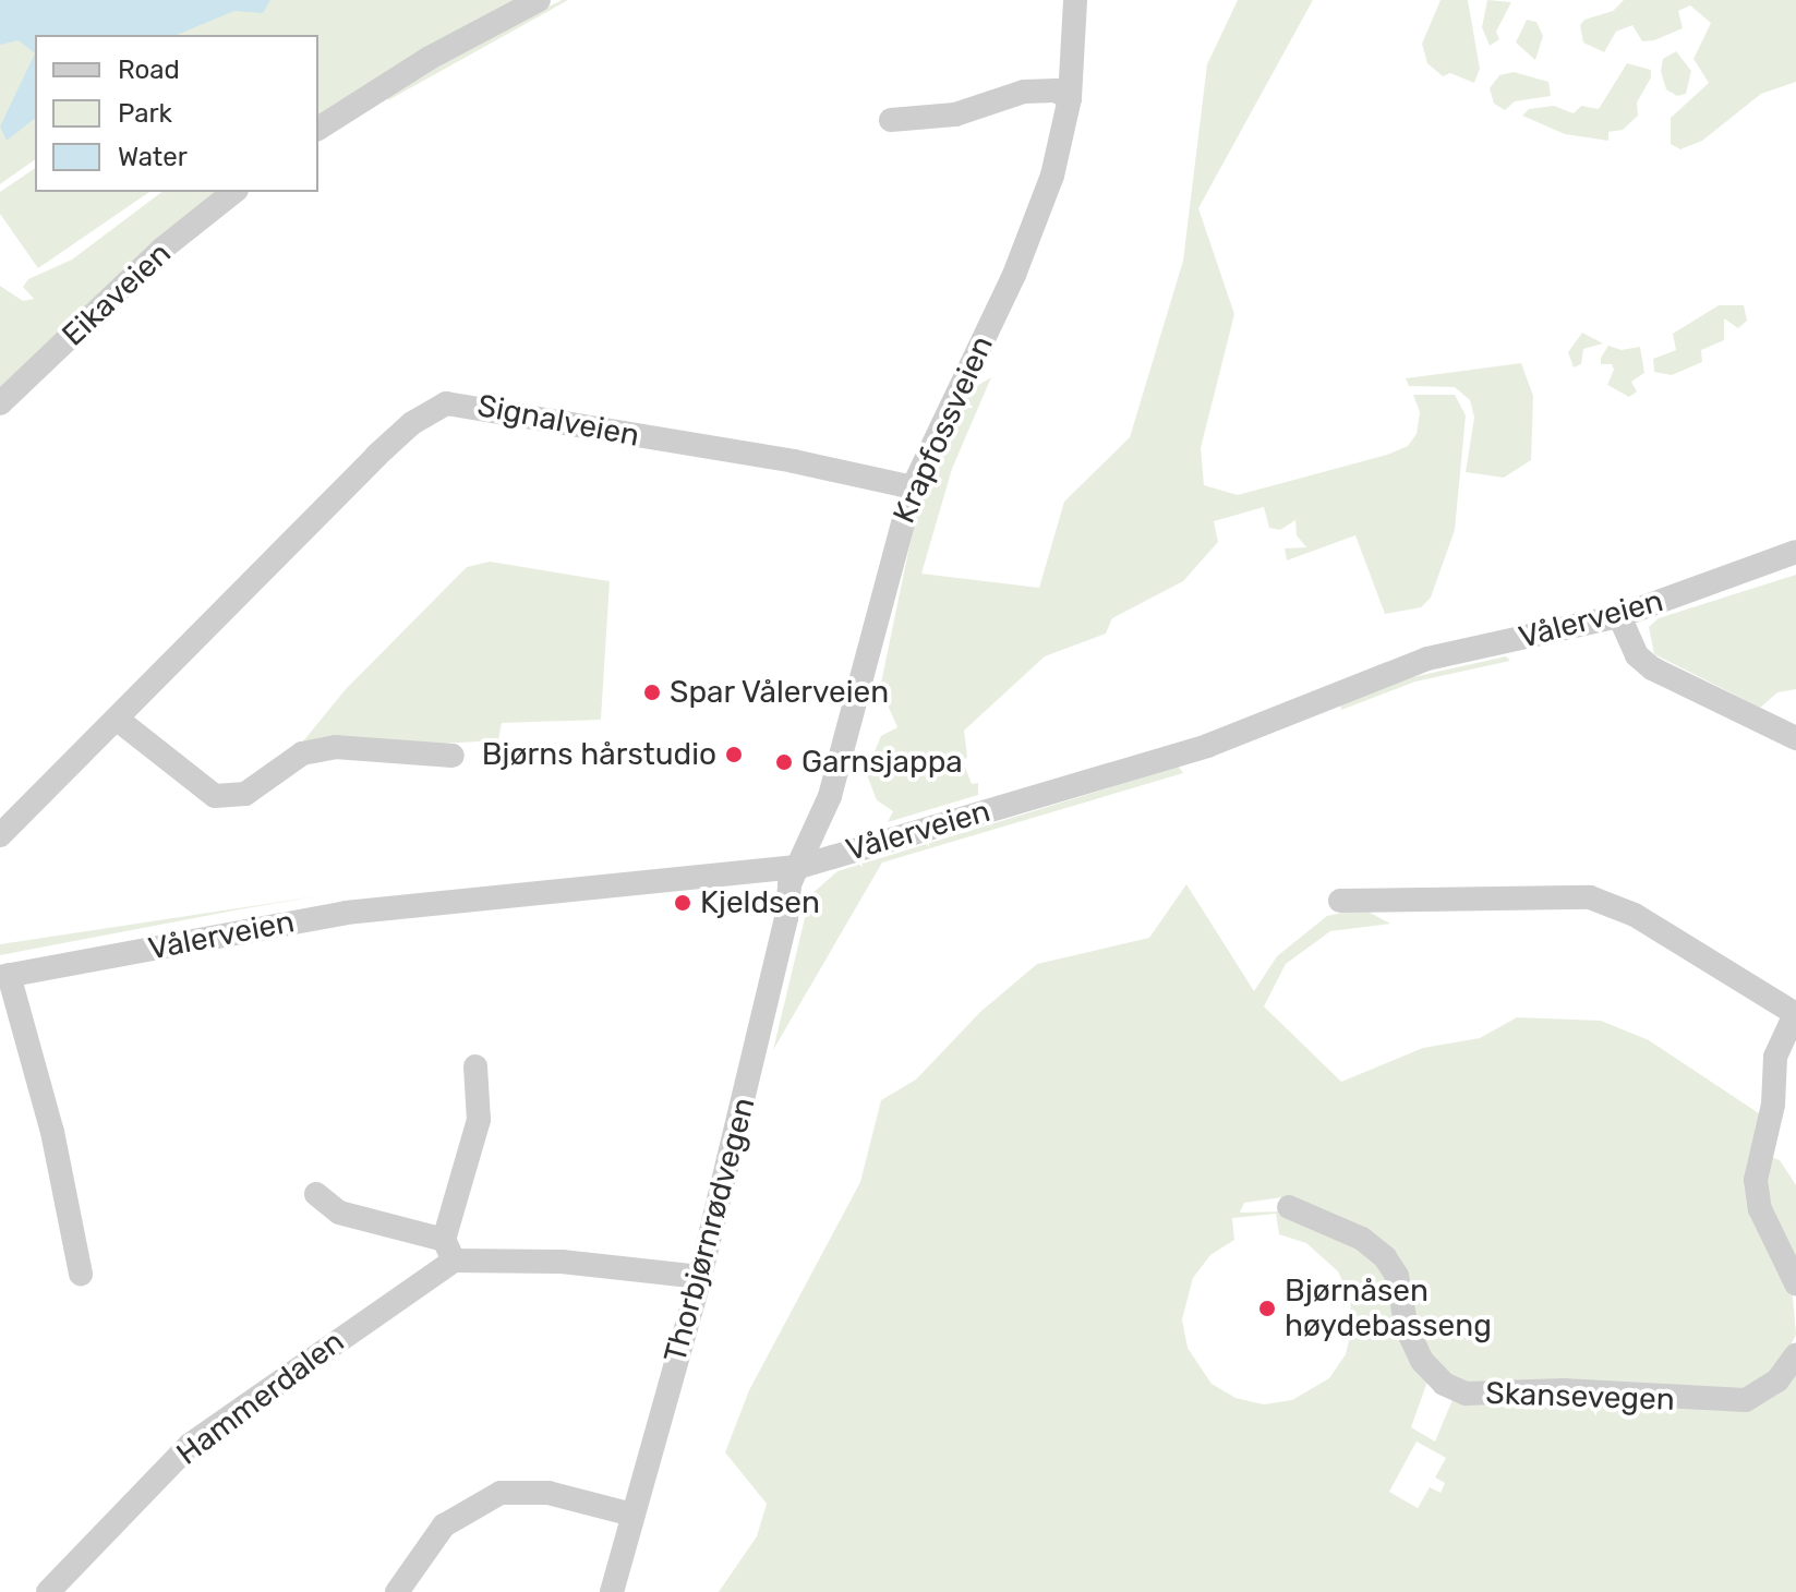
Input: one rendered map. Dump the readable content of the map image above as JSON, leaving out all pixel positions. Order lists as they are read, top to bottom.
{
  "streets": {
    "street": [
      "Eikaveien",
      "Signalveien",
      "Krapfossveien",
      "Vålerveien",
      "Thorbjørnrødvegen",
      "Skansevegen",
      "Hammerdalen"
    ]
  },
  "crossings": [
    ["Signalveien", "Krapfossveien"],
    ["Krapfossveien", "Vålerveien"],
    ["Krapfossveien", "Thorbjørnrødvegen"],
    ["Vålerveien", "Thorbjørnrødvegen"]
  ],
  "places": [
    "Spar Vålerveien",
    "Bjørns hårstudio",
    "Garnsjappa",
    "Kjeldsen",
    "Bjørnåsen høydebasseng"
  ],
  "legend": ["Road", "Park", "Water"]
}
